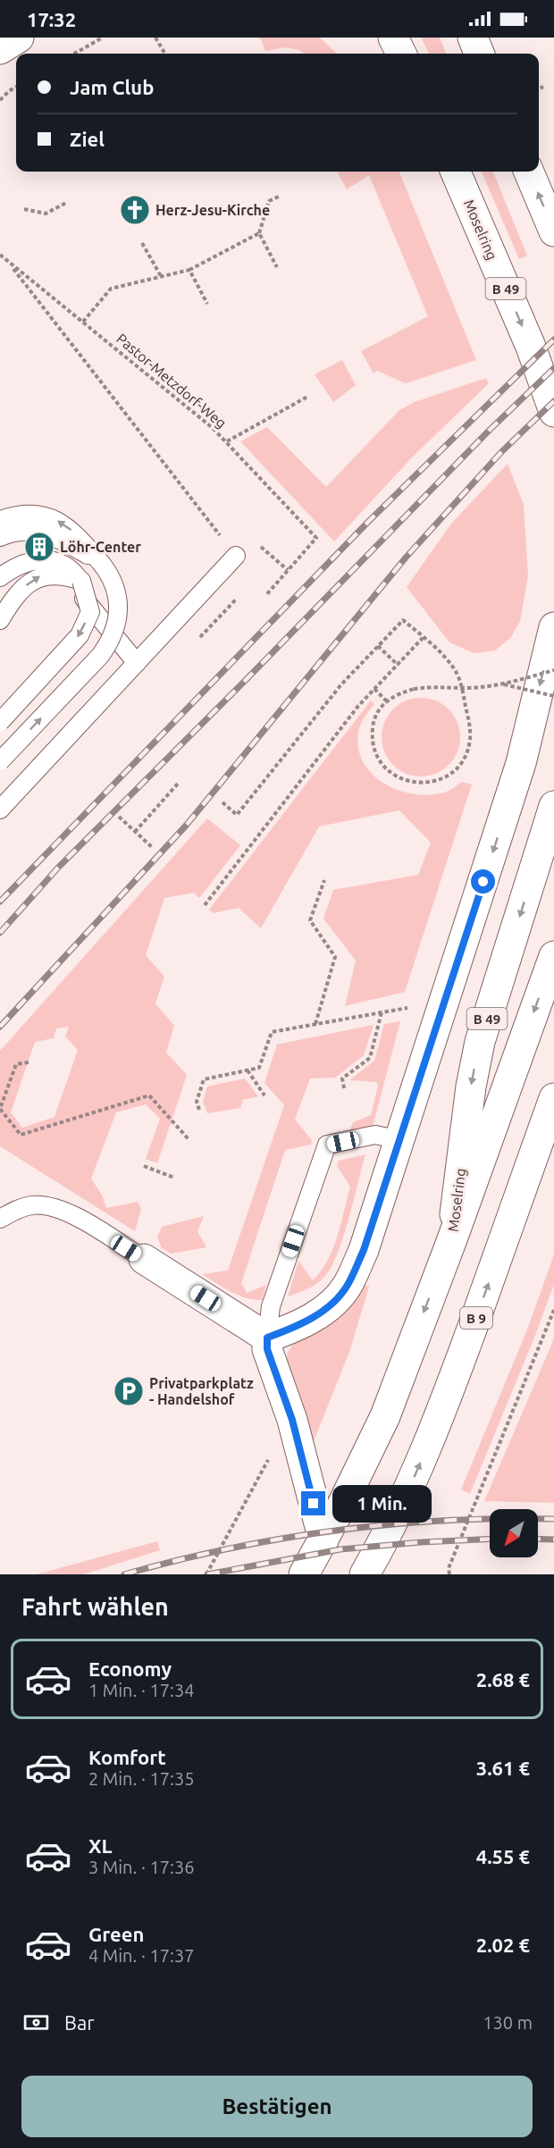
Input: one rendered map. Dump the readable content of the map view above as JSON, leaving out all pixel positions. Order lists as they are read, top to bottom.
{
  "streets": {
    "main road": ["Moselring", "B 49", "B 9"],
    "path": ["Pastor-Metzdorf-Weg"]
  },
  "places": {
    "church": ["Herz-Jesu-Kirche"],
    "building": ["Löhr-Center"],
    "parking": ["Privatparkplatz - Handelshof"]
  },
  "north": "bottom left",
  "page": {
    "status": "17:32",
    "banner": ["Jam Club", "Ziel"],
    "bubble": "1 Min.",
    "heading": "Fahrt wählen",
    "list": [
      {
        "name": "Economy",
        "note": "1 Min. · 17:34",
        "value": "2.68 €"
      },
      {
        "name": "Komfort",
        "note": "2 Min. · 17:35",
        "value": "3.61 €"
      },
      {
        "name": "XL",
        "note": "3 Min. · 17:36",
        "value": "4.55 €"
      },
      {
        "name": "Green",
        "note": "4 Min. · 17:37",
        "value": "2.02 €"
      }
    ],
    "pay": ["Bar", "130 m"],
    "buttons": "Bestätigen"
  }
}
